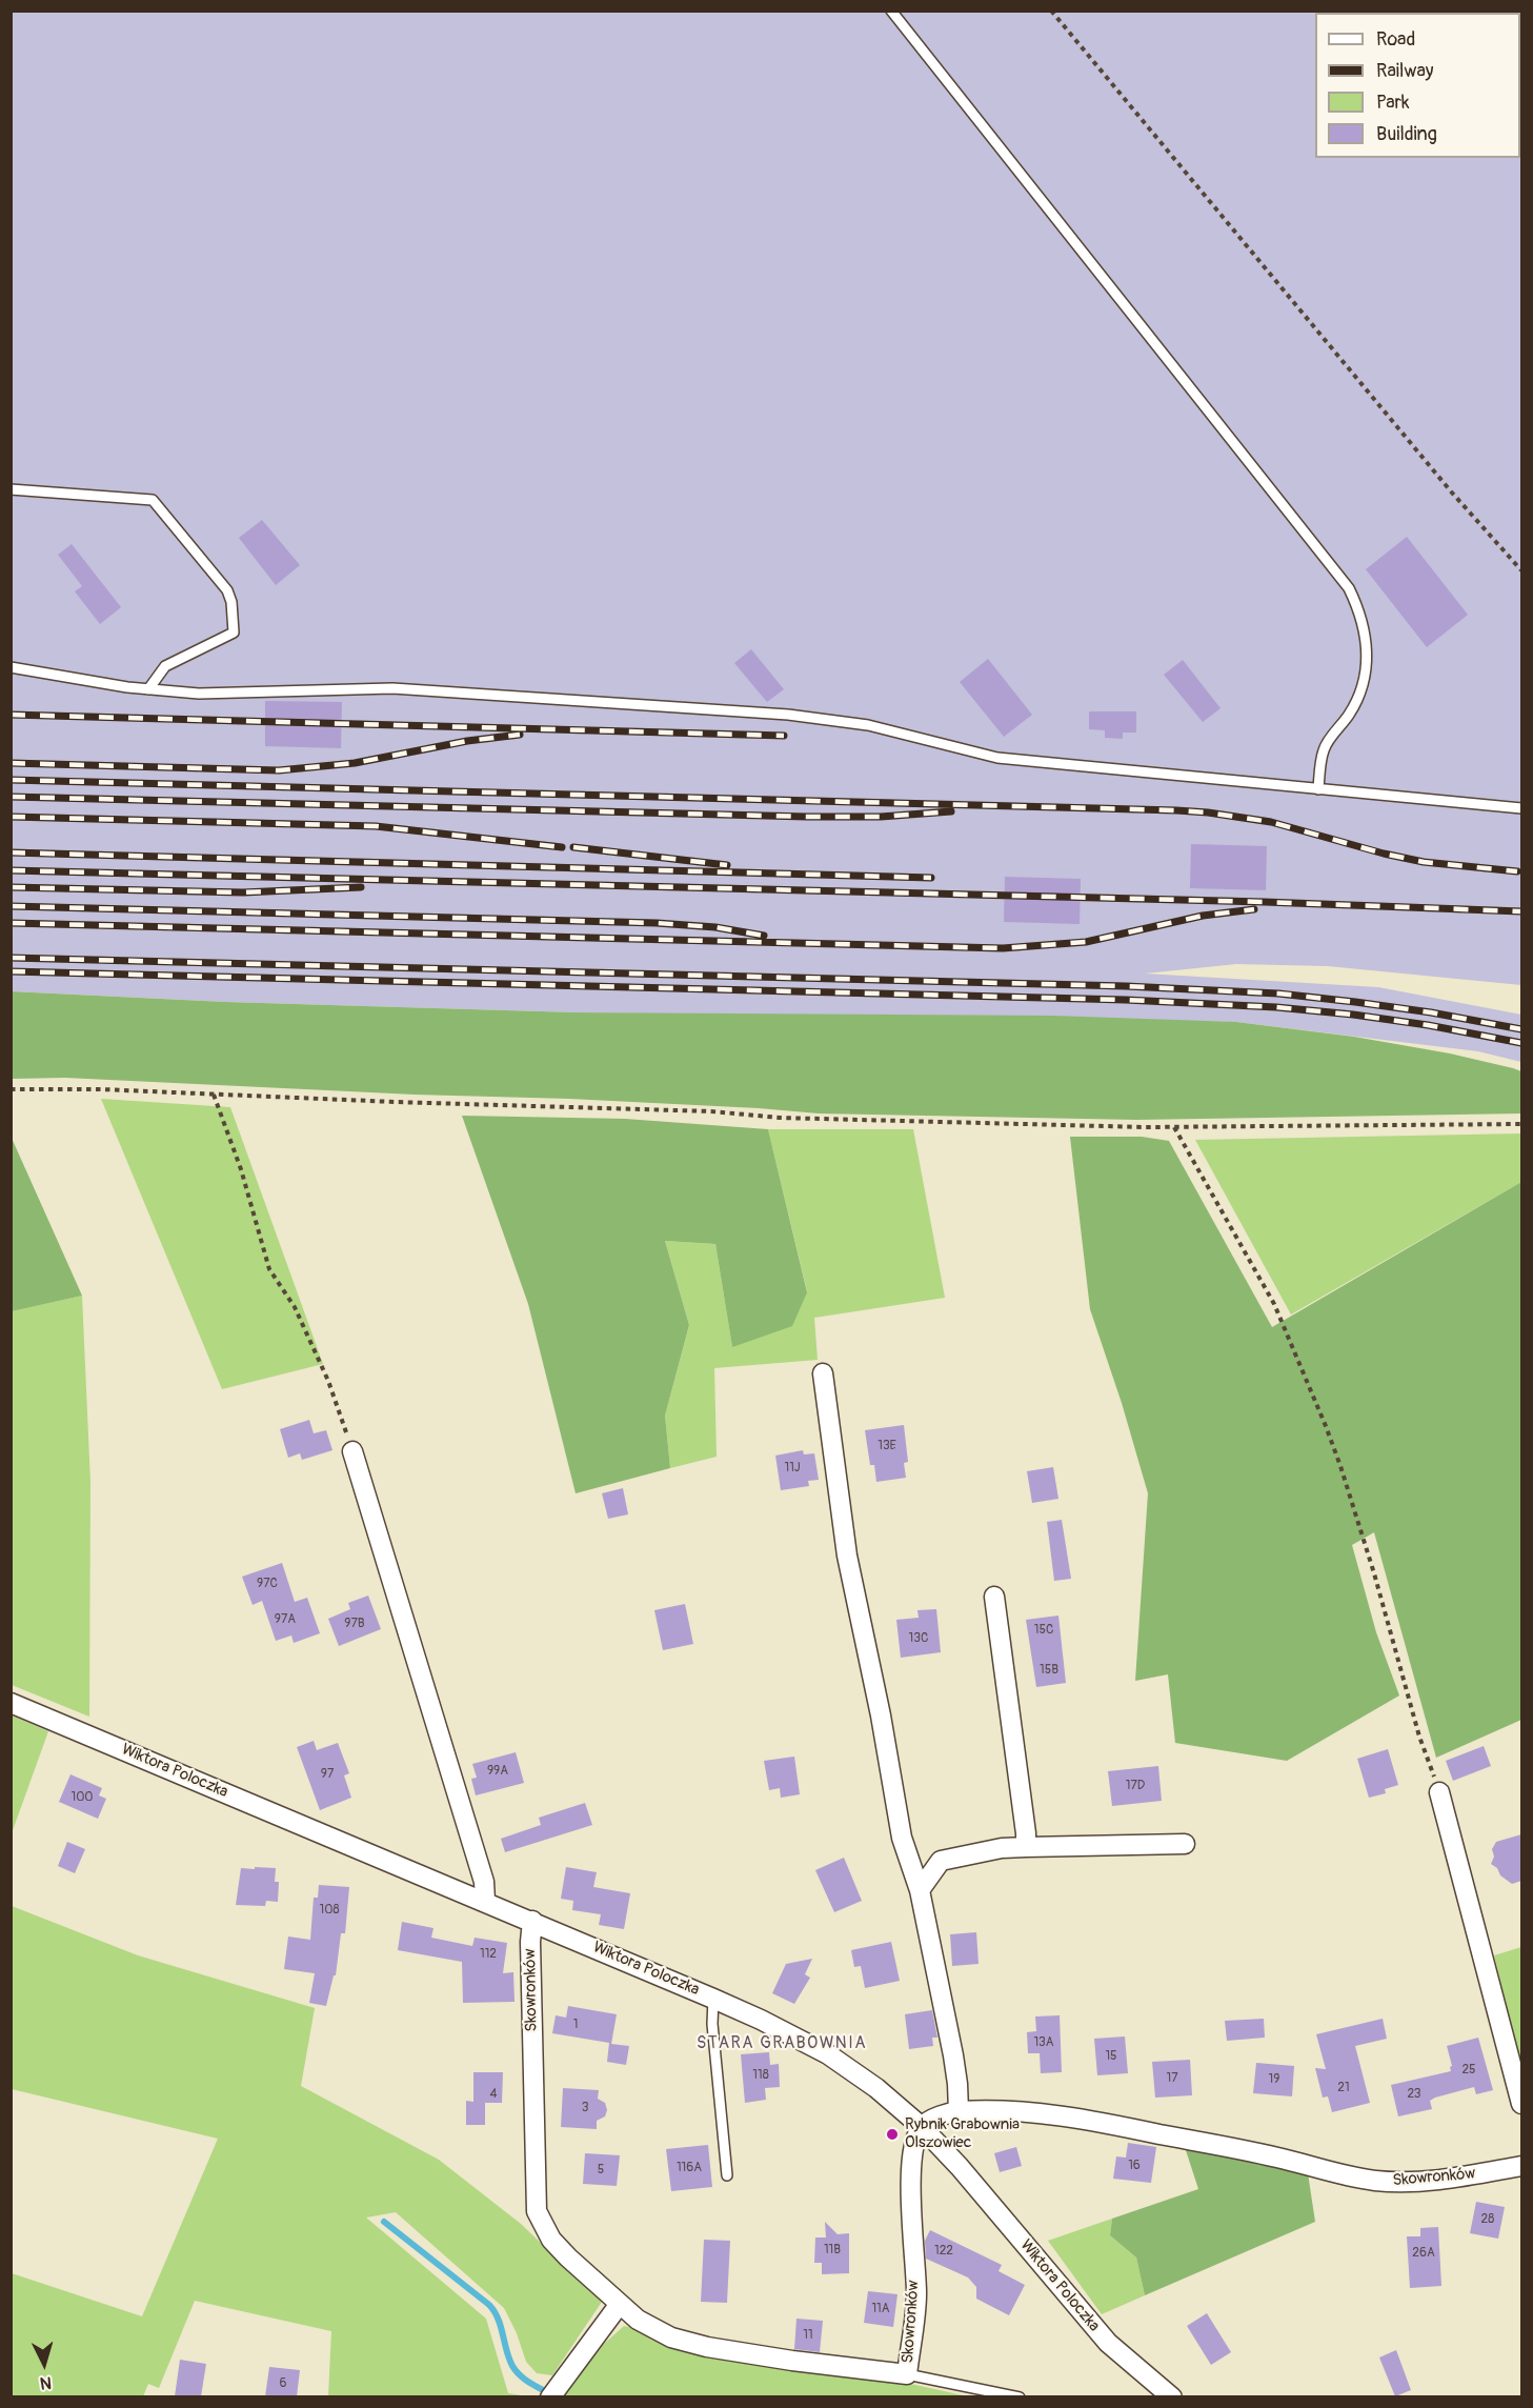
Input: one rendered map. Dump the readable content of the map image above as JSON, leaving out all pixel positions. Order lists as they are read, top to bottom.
{
  "streets": {
    "street": ["Wiktora Poloczka", "Skowronków"]
  },
  "crossings": [
    ["Wiktora Poloczka", "Skowronków"]
  ],
  "districts": ["STARA GRABOWNIA"],
  "places": ["Rybnik Grabownia Olszowiec"],
  "house_numbers": [
    "13E",
    "11J",
    "97C",
    "97A",
    "97B",
    "15C",
    "13C",
    "15B",
    "99A",
    "97",
    "17D",
    "100",
    "108",
    "112",
    "1",
    "13A",
    "15",
    "25",
    "118",
    "17",
    "19",
    "21",
    "4",
    "23",
    "3",
    "16",
    "116A",
    "5",
    "28",
    "11B",
    "122",
    "26A",
    "11A",
    "11",
    "6"
  ],
  "legend": [
    "Road",
    "Railway",
    "Park",
    "Building"
  ],
  "north": "bottom"
}
